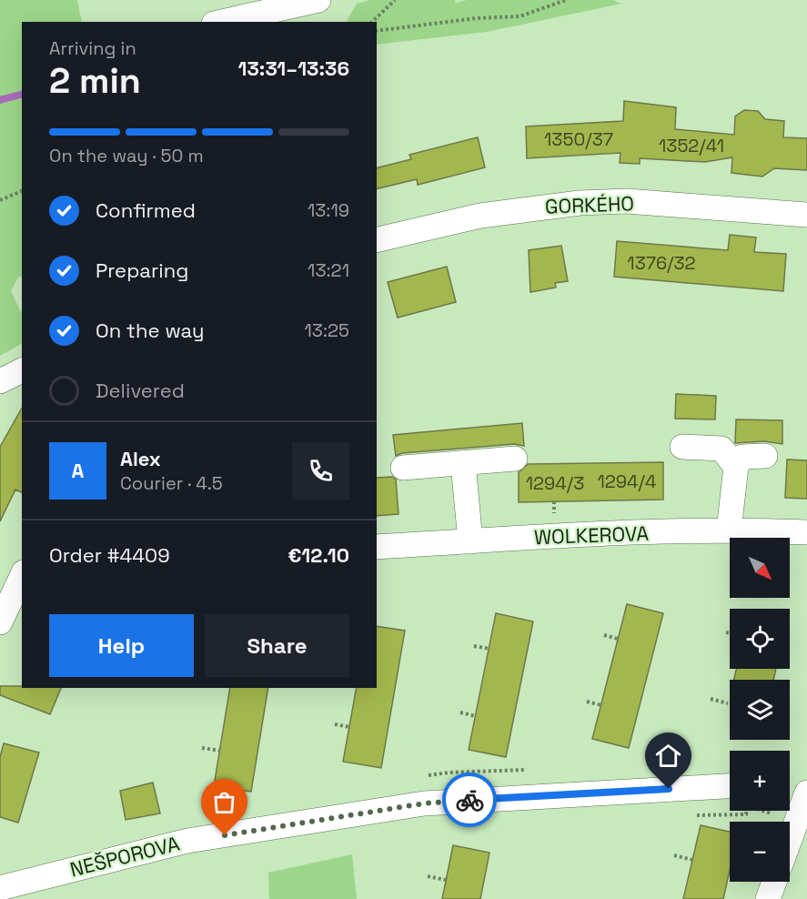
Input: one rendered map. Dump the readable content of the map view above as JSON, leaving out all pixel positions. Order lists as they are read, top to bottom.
{
  "streets": {
    "street": ["GORKÉHO", "WOLKEROVA", "NEŠPOROVA"]
  },
  "house_numbers": [
    "1350/37",
    "1352/41",
    "1376/32",
    "1294/4",
    "1294/3"
  ],
  "north": "bottom right",
  "page": {
    "heading": ["2 min", "Arriving in", "13:31–13:36"],
    "panel": [
      "Alex",
      "Courier · 4.5",
      "Order #4409",
      "€12.10"
    ],
    "bar": "On the way · 50 m",
    "list": [
      ["Confirmed", "13:19"],
      ["Preparing", "13:21"],
      ["On the way", "13:25"],
      "Delivered"
    ],
    "round": "A",
    "map_buttons": ["+", "−"],
    "buttons": ["Help", "Share"]
  }
}
